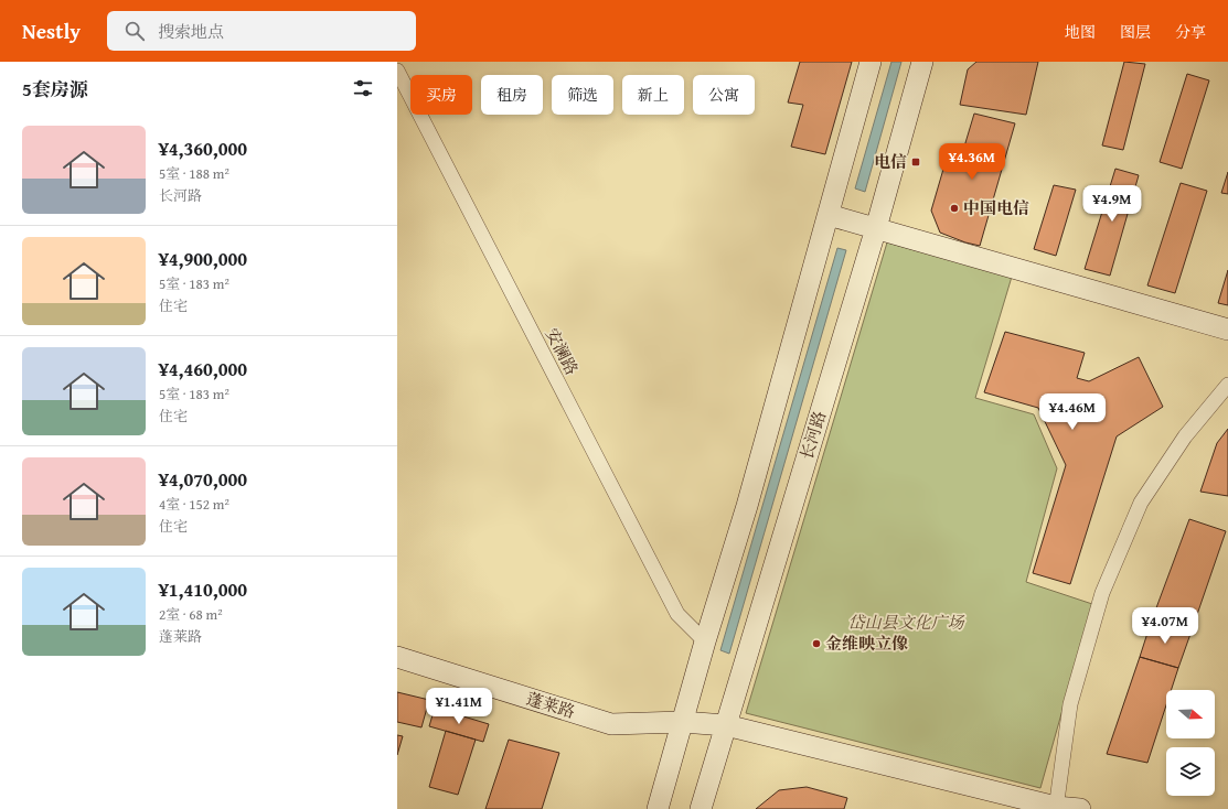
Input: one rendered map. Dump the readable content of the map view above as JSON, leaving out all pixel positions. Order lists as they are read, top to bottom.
{
  "streets": {
    "main road": ["长河路", "蓬莱路"],
    "street": ["安澜路"]
  },
  "crossings": [
    ["长河路", "蓬莱路"]
  ],
  "parks": ["岱山县文化广场"],
  "places": {
    "transit": ["电信"],
    "other": ["中国电信", "金维映立像"]
  },
  "north": "right",
  "page": {
    "header": "Nestly",
    "search": "搜索地点",
    "nav": ["地图", "图层", "分享"],
    "heading": "5套房源",
    "chip": [
      "买房",
      "租房",
      "筛选",
      "新上",
      "公寓"
    ],
    "list": [
      {
        "name": "¥4,360,000",
        "note": "5室 · 188 m² · 长河路"
      },
      {
        "name": "¥4,900,000",
        "note": "5室 · 183 m² · 住宅"
      },
      {
        "name": "¥4,460,000",
        "note": "5室 · 183 m² · 住宅"
      },
      {
        "name": "¥4,070,000",
        "note": "4室 · 152 m² · 住宅"
      },
      {
        "name": "¥1,410,000",
        "note": "2室 · 68 m² · 蓬莱路"
      }
    ],
    "price": [
      "¥4.36M",
      "¥4.9M",
      "¥4.46M",
      "¥4.07M",
      "¥1.41M"
    ]
  }
}
